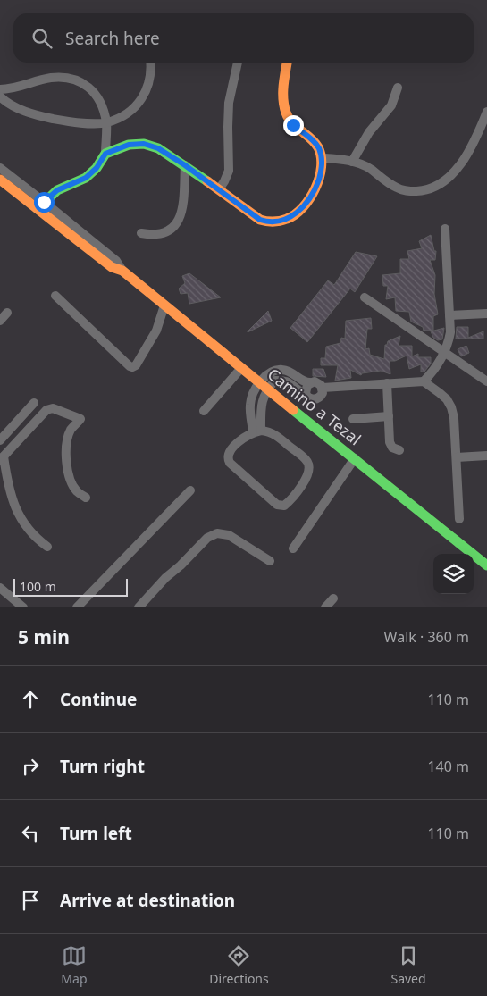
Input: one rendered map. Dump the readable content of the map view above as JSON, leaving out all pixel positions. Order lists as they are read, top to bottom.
{
  "streets": {
    "street": ["Camino a Tezal"]
  },
  "scale_bar": "100 m",
  "page": {
    "search": "Search here",
    "scale": "100 m",
    "heading": ["5 min", "Walk · 360 m"],
    "list": [
      ["Continue", "110 m"],
      ["Turn right", "140 m"],
      ["Turn left", "110 m"],
      "Arrive at destination"
    ],
    "nav": ["Map", "Directions", "Saved"]
  }
}
